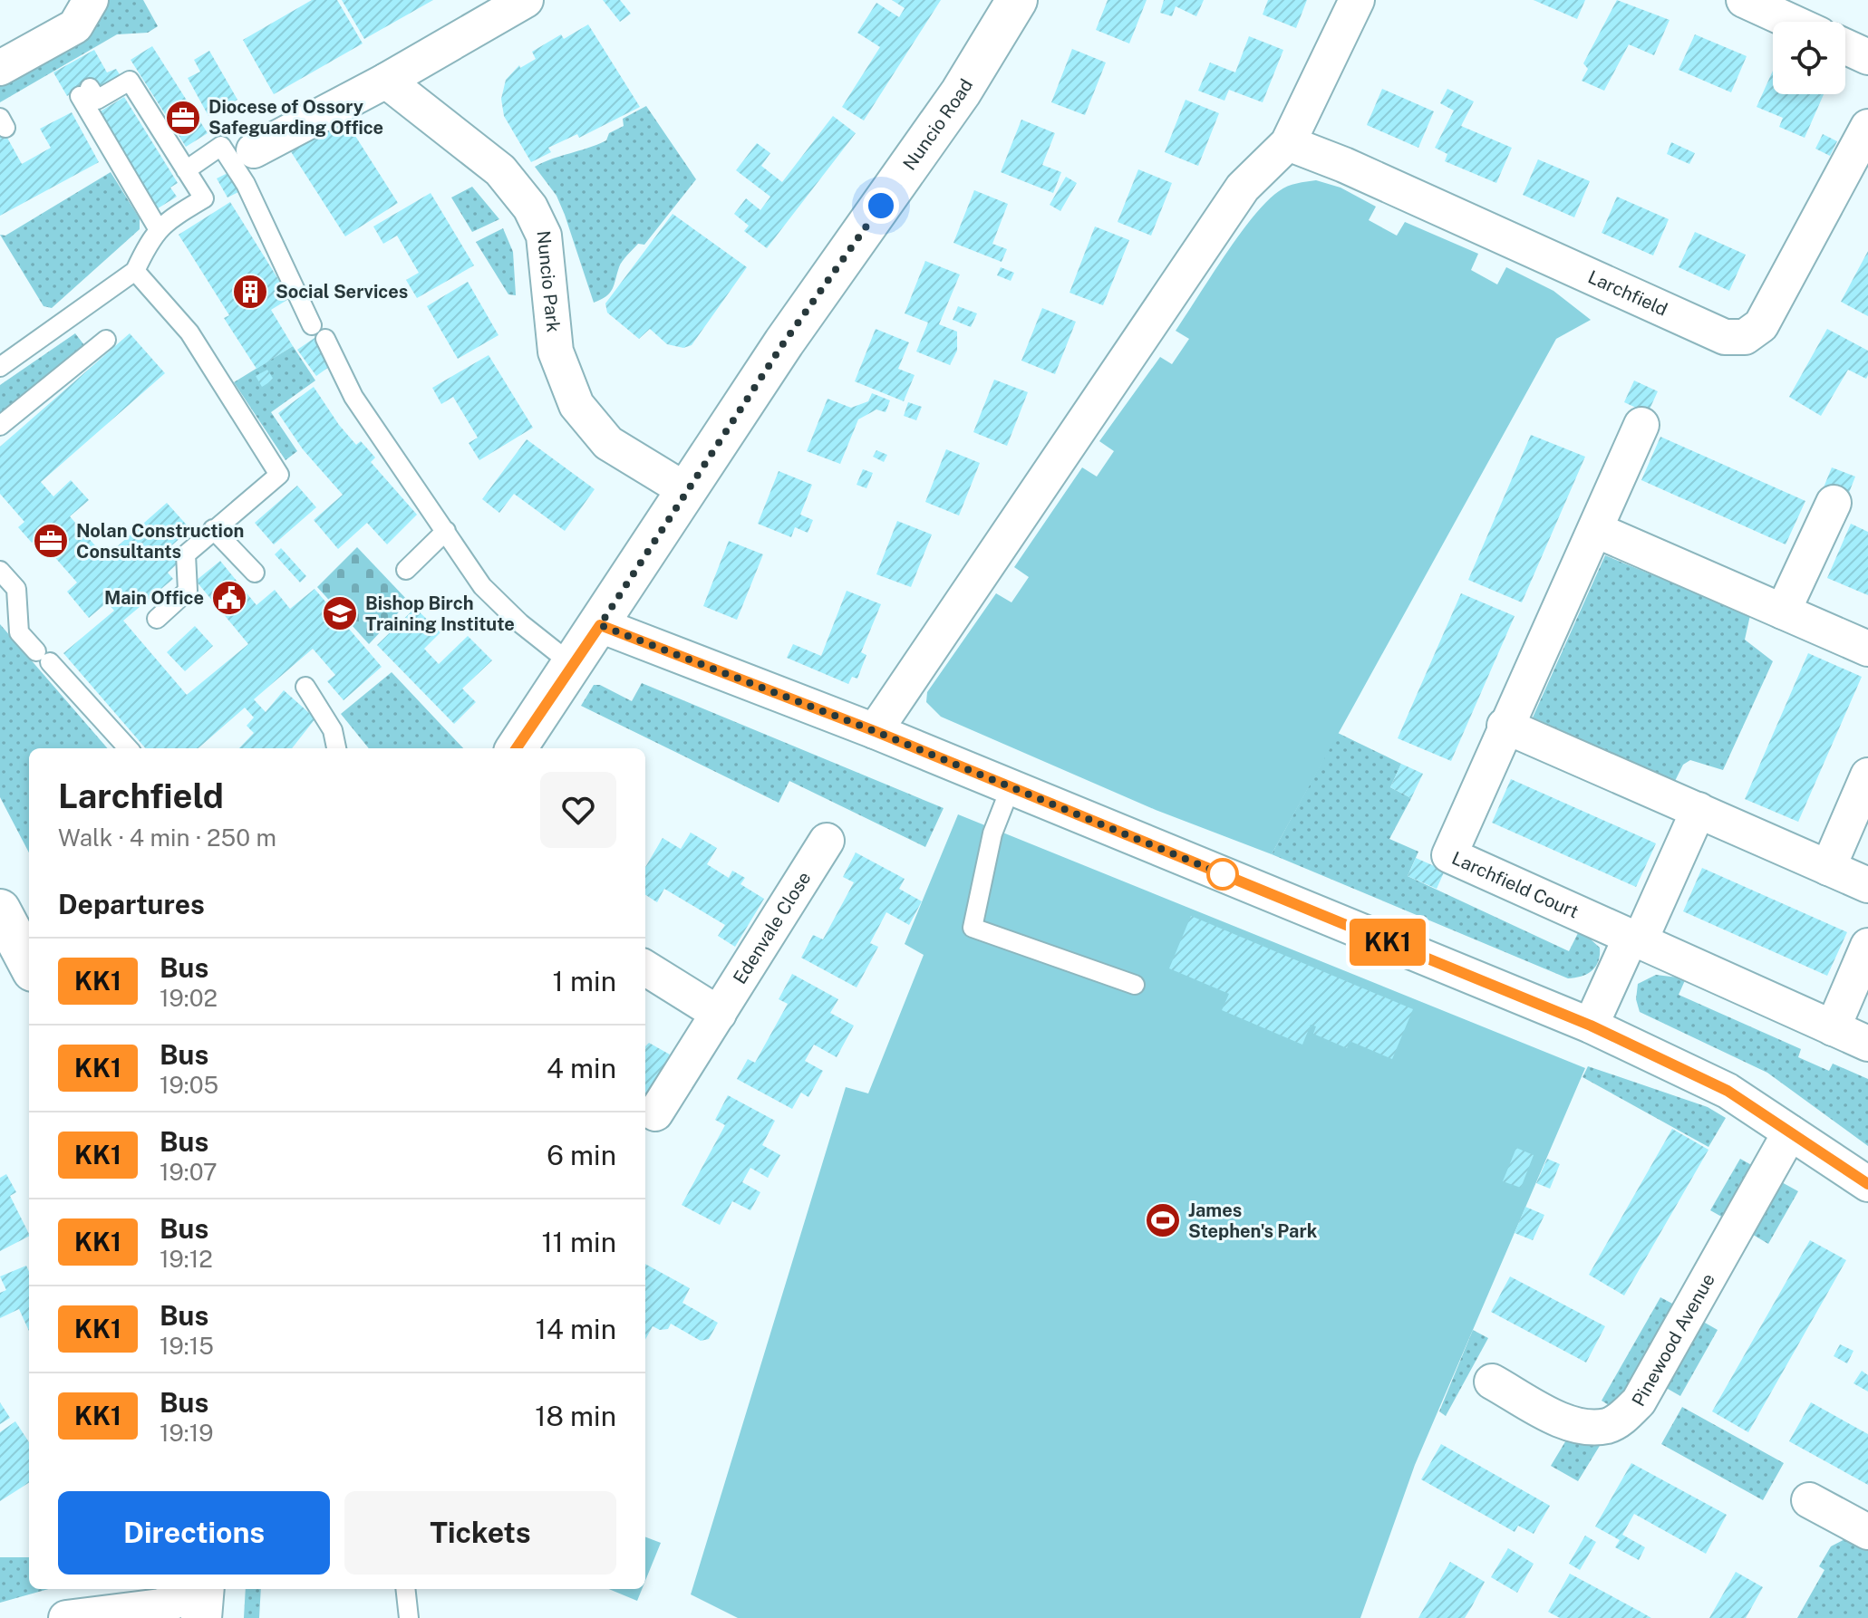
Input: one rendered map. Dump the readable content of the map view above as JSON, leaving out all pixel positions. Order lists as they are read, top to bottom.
{
  "streets": {
    "street": [
      "Nuncio Road",
      "Nuncio Park",
      "Larchfield",
      "Larchfield Court",
      "Edenvale Close",
      "Pinewood Avenue"
    ]
  },
  "crossings": [
    ["Nuncio Road", "Nuncio Park"]
  ],
  "places": {
    "office": ["Diocese of Ossory Safeguarding Office", "Nolan Construction Consultants"],
    "building": ["Social Services"],
    "public building": ["Main Office"],
    "school or university": ["Bishop Birch Training Institute"],
    "sports": ["James Stephen's Park"]
  },
  "lines": ["bus line KK1"],
  "page": {
    "on_map": "KK1",
    "heading": [
      ["Larchfield", "Walk · 4 min · 250 m"],
      "Departures"
    ],
    "list": [
      {
        "mark": "KK1",
        "name": "Bus",
        "note": "19:02",
        "value": "1 min"
      },
      {
        "mark": "KK1",
        "name": "Bus",
        "note": "19:05",
        "value": "4 min"
      },
      {
        "mark": "KK1",
        "name": "Bus",
        "note": "19:07",
        "value": "6 min"
      },
      {
        "mark": "KK1",
        "name": "Bus",
        "note": "19:12",
        "value": "11 min"
      },
      {
        "mark": "KK1",
        "name": "Bus",
        "note": "19:15",
        "value": "14 min"
      },
      {
        "mark": "KK1",
        "name": "Bus",
        "note": "19:19",
        "value": "18 min"
      }
    ],
    "buttons": ["Directions", "Tickets"]
  }
}
